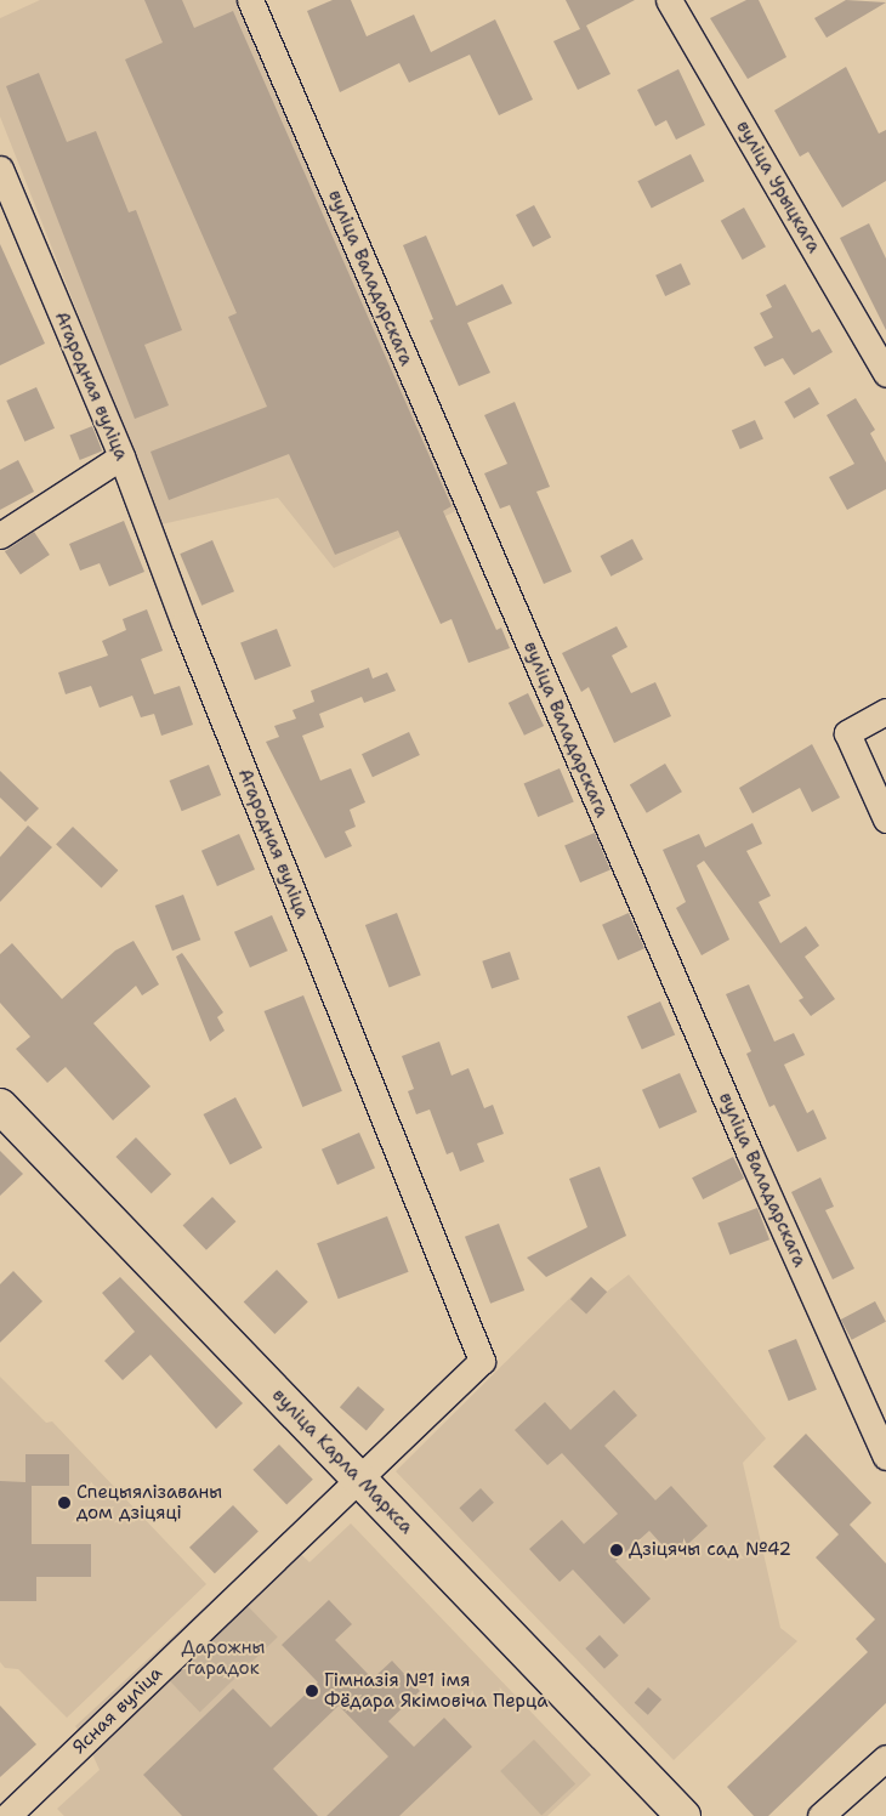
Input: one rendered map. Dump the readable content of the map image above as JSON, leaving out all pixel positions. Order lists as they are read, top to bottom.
{
  "streets": {
    "main road": ["вуліца Карла Маркса"],
    "street": [
      "вуліца Урыцкага",
      "вуліца Валадарскага",
      "Агародная вуліца",
      "Ясная вуліца"
    ]
  },
  "crossings": [
    ["Агародная вуліца", "вуліца Карла Маркса"],
    ["Агародная вуліца", "Ясная вуліца"],
    ["вуліца Карла Маркса", "Ясная вуліца"]
  ],
  "parks": ["Дарожны гарадок"],
  "places": ["Спецыялізаваны дом дзіцяці", "Дзіцячы сад №42", "Гімназія №1 імя Фёдара Якімовіча Перца"]
}
